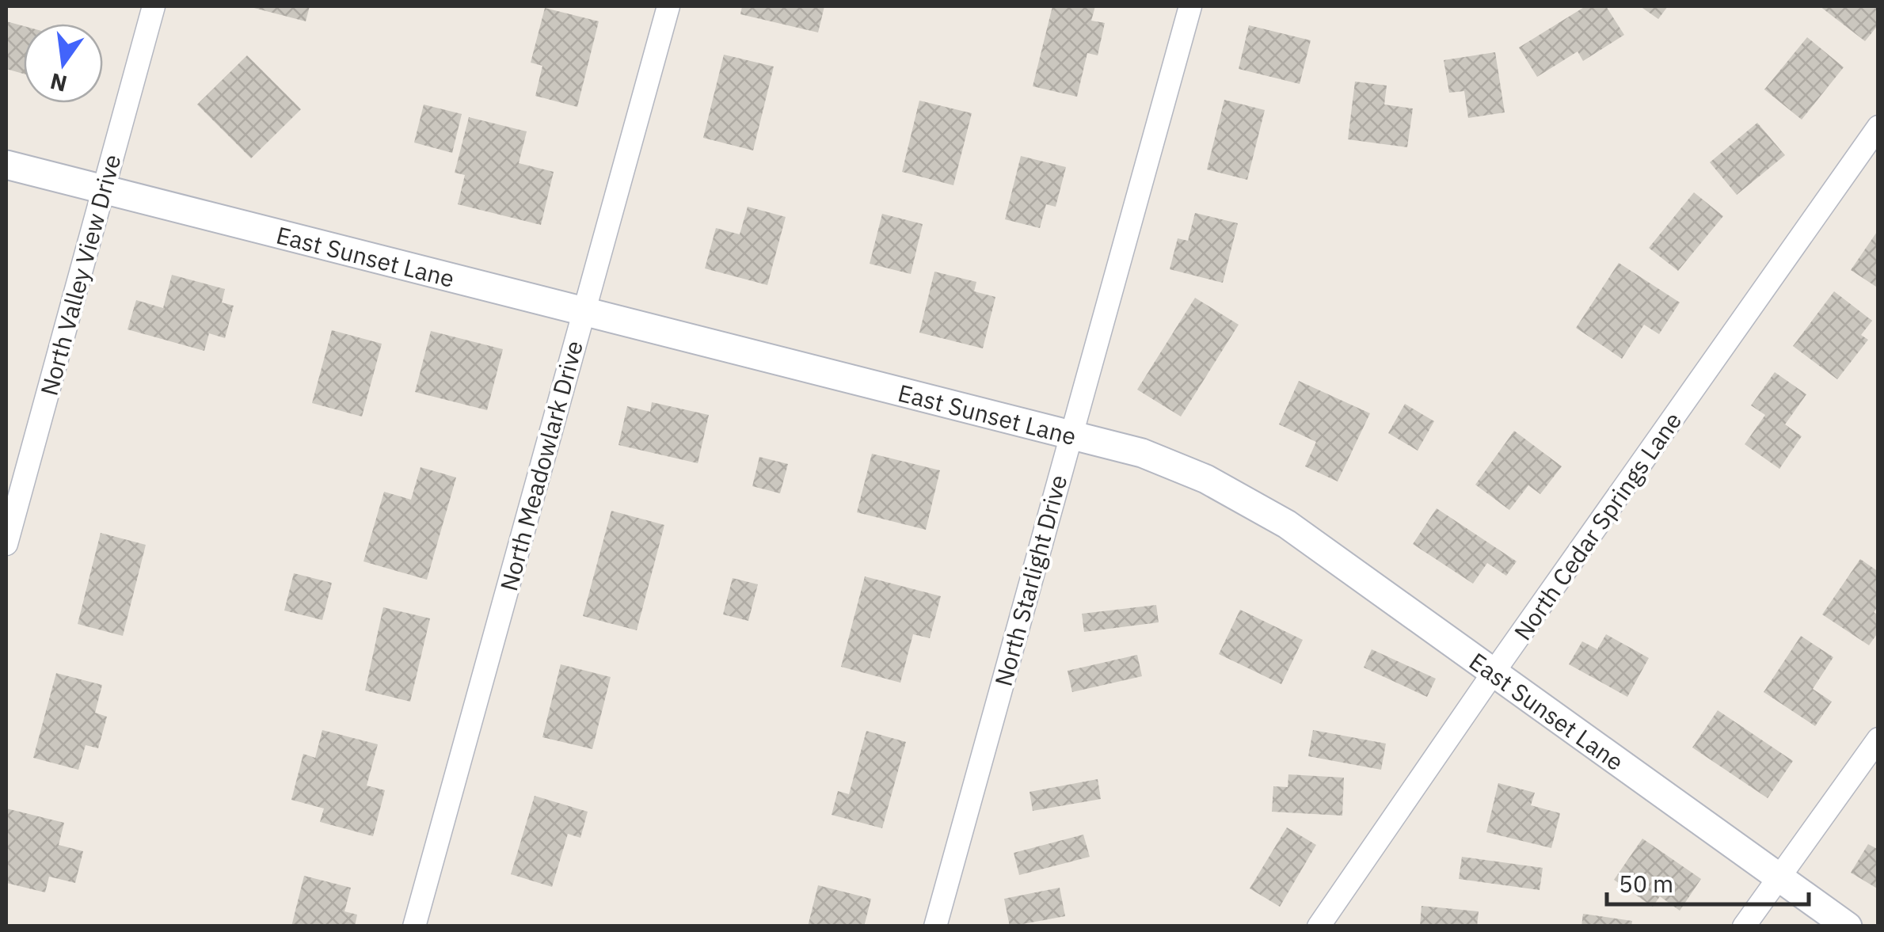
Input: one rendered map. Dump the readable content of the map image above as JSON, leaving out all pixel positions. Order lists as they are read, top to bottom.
{
  "streets": {
    "street": [
      "East Sunset Lane",
      "North Valley View Drive",
      "North Meadowlark Drive",
      "North Cedar Springs Lane",
      "North Starlight Drive"
    ]
  },
  "crossings": [
    ["East Sunset Lane", "North Valley View Drive"],
    ["East Sunset Lane", "North Meadowlark Drive"],
    ["East Sunset Lane", "North Cedar Springs Lane"],
    ["East Sunset Lane", "North Starlight Drive"]
  ],
  "scale_bar": "50 m",
  "north": "bottom"
}
